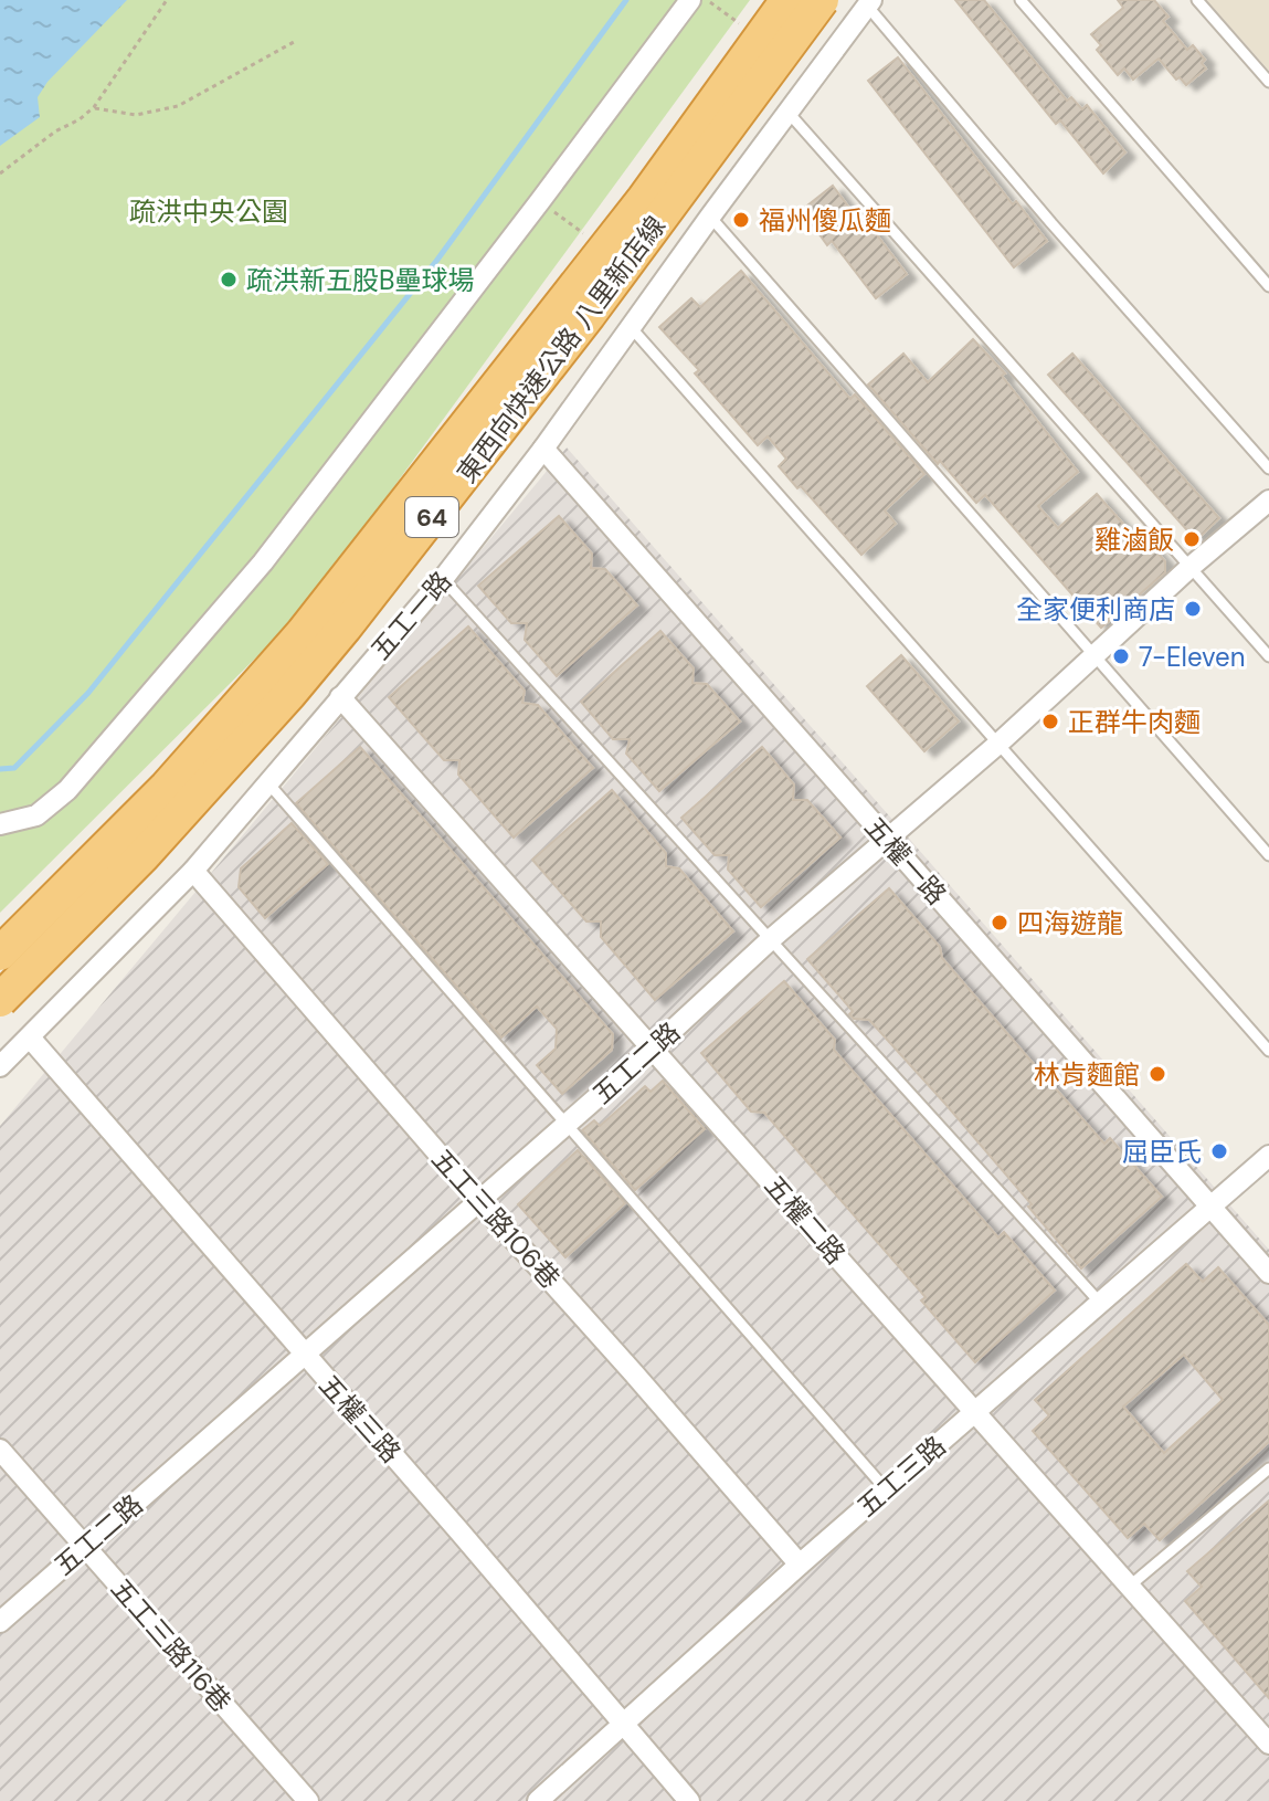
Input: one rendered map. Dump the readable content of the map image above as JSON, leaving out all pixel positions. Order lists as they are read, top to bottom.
{
  "streets": {
    "highway": ["東西向快速公路 八里新店線", "64"],
    "street": [
      "五工一路",
      "五權一路",
      "五工二路",
      "五工三路106巷",
      "五權二路",
      "五權三路",
      "五工三路",
      "五工三路116巷"
    ]
  },
  "crossings": [
    ["五工一路", "五權一路"],
    ["五工一路", "五工三路106巷"],
    ["五工一路", "五權二路"],
    ["五工一路", "五權三路"],
    ["五權一路", "五工二路"],
    ["五權一路", "五工三路"],
    ["五工二路", "五工三路106巷"],
    ["五工二路", "五權二路"],
    ["五工二路", "五權三路"],
    ["五工二路", "五工三路116巷"],
    ["五工三路106巷", "五工三路"],
    ["五權二路", "五工三路"],
    ["五權三路", "五工三路"]
  ],
  "parks": ["疏洪中央公園"],
  "places": [
    "福州傻瓜麵",
    "疏洪新五股B壘球場",
    "雞滷飯",
    "全家便利商店",
    "7-Eleven",
    "正群牛肉麵",
    "四海遊龍",
    "林肯麵館",
    "屈臣氏"
  ]
}
